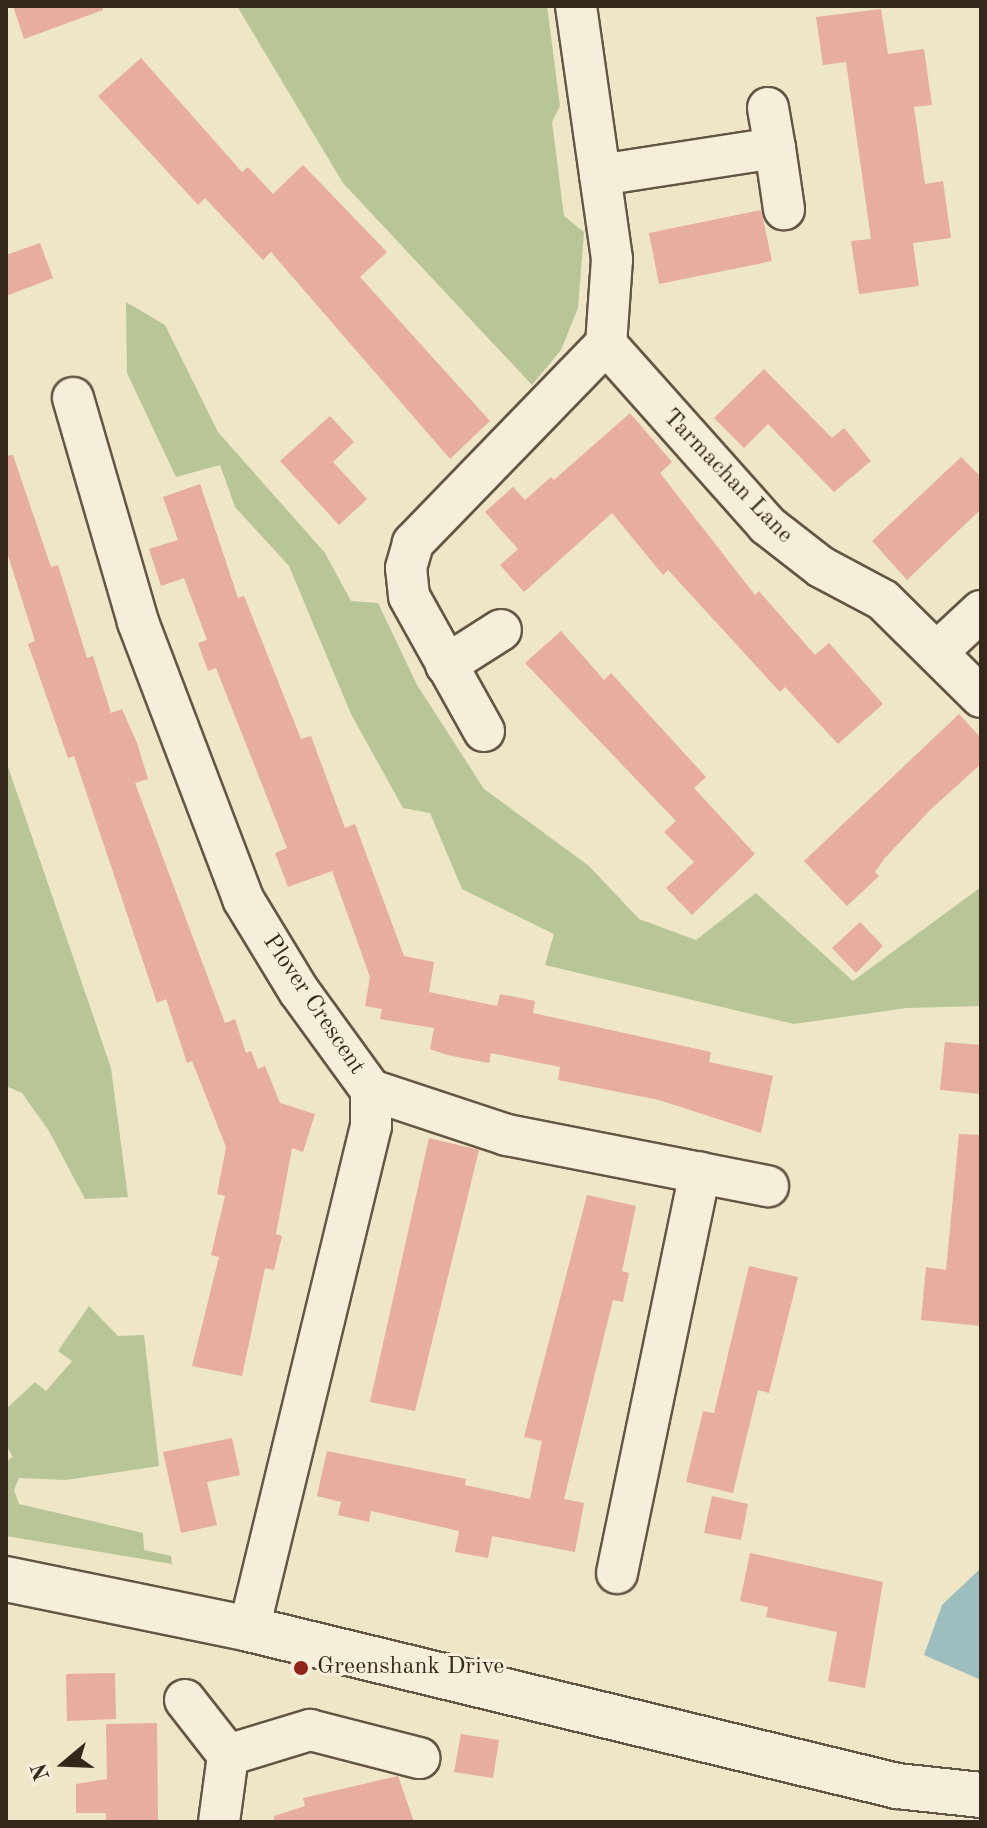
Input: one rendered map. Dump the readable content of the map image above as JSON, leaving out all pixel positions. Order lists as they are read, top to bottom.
{
  "streets": {
    "street": ["Tarmachan Lane", "Plover Crescent"]
  },
  "places": ["Greenshank Drive"],
  "north": "left"
}
